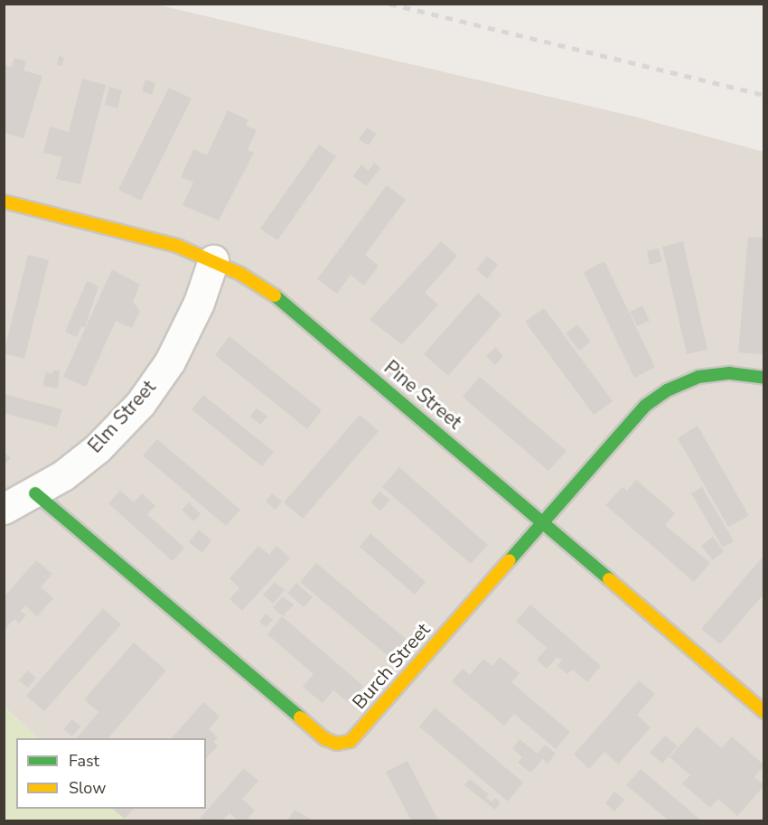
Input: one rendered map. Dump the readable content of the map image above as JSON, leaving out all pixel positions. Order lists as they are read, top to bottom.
{
  "streets": {
    "street": ["Pine Street", "Elm Street", "Burch Street"]
  },
  "crossings": [
    ["Pine Street", "Elm Street"],
    ["Pine Street", "Burch Street"],
    ["Elm Street", "Burch Street"]
  ],
  "legend": ["Fast", "Slow"]
}
